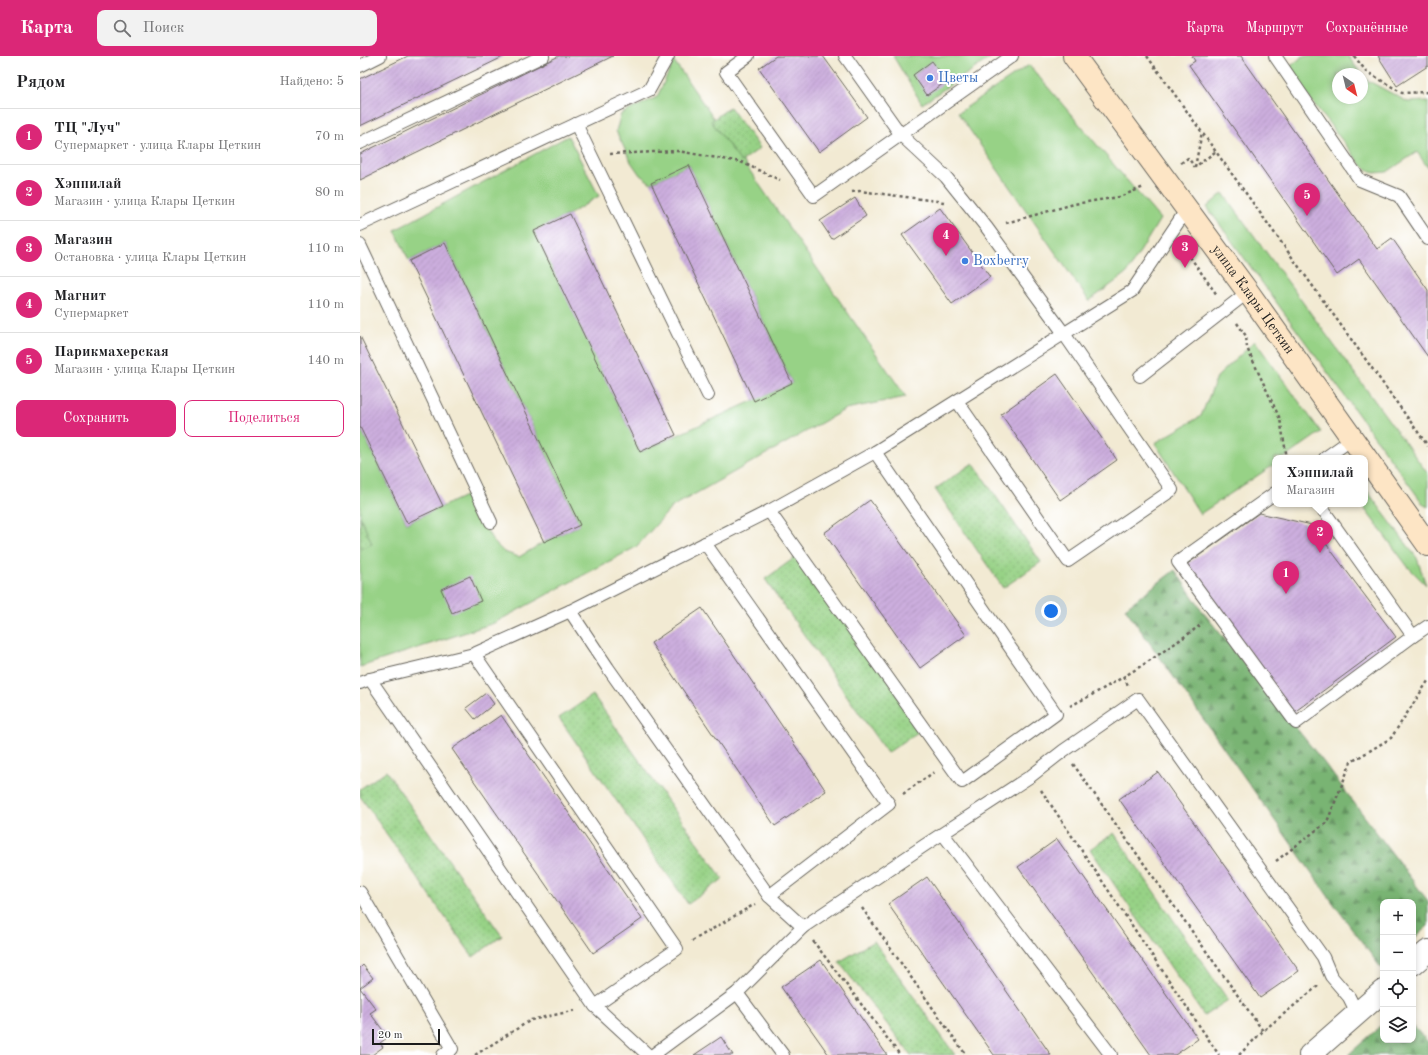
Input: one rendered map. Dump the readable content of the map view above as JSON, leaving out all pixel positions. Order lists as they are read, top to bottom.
{
  "streets": {
    "main road": ["улица Клары Цеткин"]
  },
  "places": ["Цветы", "Boxberry"],
  "scale_bar": "20 m",
  "north": "bottom right",
  "page": {
    "header": "Карта",
    "search": "Поиск",
    "nav": ["Карта", "Маршрут", "Сохранённые"],
    "heading": ["Рядом", "Найдено: 5"],
    "list": [
      {
        "mark": "1",
        "name": "ТЦ \"Луч\"",
        "note": "Супермаркет · улица Клары Цеткин",
        "value": "70 m"
      },
      {
        "mark": "2",
        "name": "Хэппилай",
        "note": "Магазин · улица Клары Цеткин",
        "value": "80 m"
      },
      {
        "mark": "3",
        "name": "Магазин",
        "note": "Остановка · улица Клары Цеткин",
        "value": "110 m"
      },
      {
        "mark": "4",
        "name": "Магнит",
        "note": "Супермаркет",
        "value": "110 m"
      },
      {
        "mark": "5",
        "name": "Парикмахерская",
        "note": "Магазин · улица Клары Цеткин",
        "value": "140 m"
      }
    ],
    "pins": [
      "5",
      "4",
      "3",
      "2",
      "1"
    ],
    "buttons": ["Сохранить", "Поделиться"],
    "popup": ["Хэппилай", "Магазин"],
    "map_buttons": ["+", "−"],
    "scale": "20 m"
  }
}
